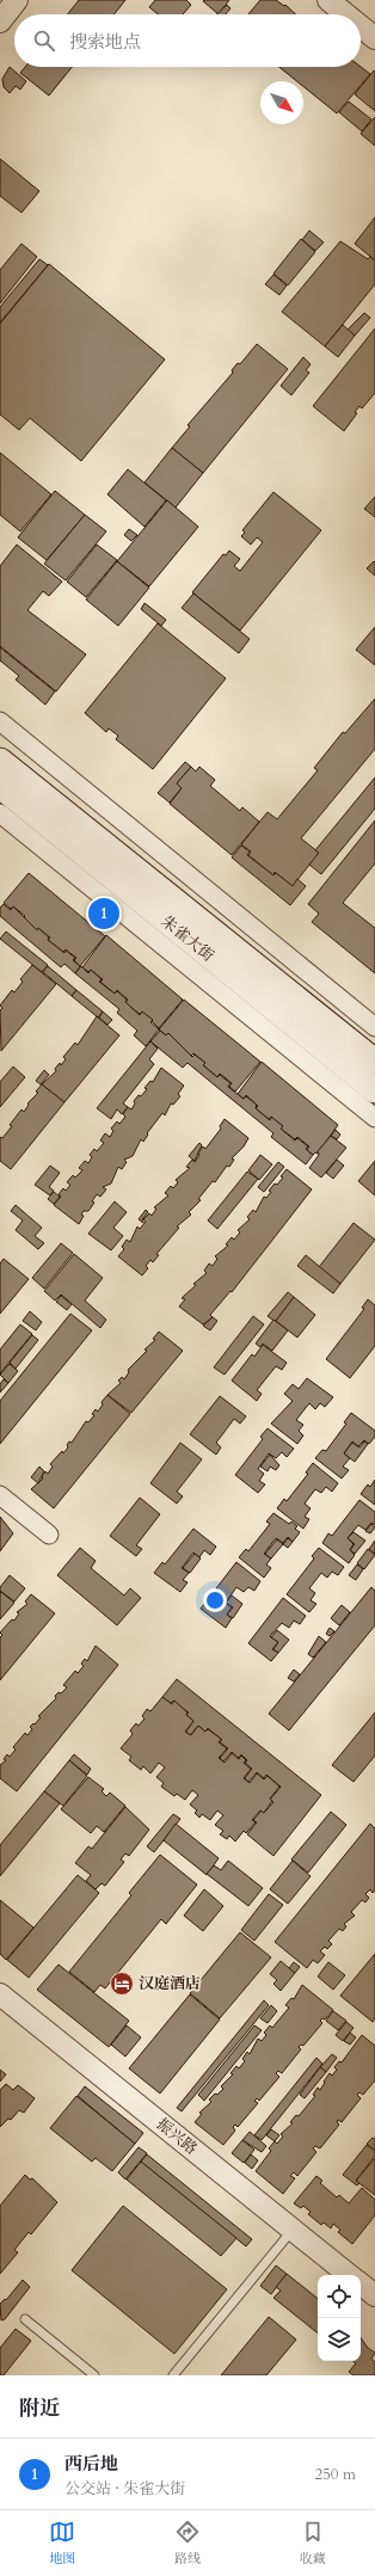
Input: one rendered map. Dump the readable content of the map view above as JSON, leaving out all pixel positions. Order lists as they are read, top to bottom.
{
  "streets": {
    "main road": ["朱雀大街"],
    "street": ["振兴路"]
  },
  "places": {
    "hotel": ["汉庭酒店"]
  },
  "north": "bottom right",
  "page": {
    "search": "搜索地点",
    "pins": "1",
    "heading": "附近",
    "list": [
      {
        "mark": "1",
        "name": "西后地",
        "note": "公交站 · 朱雀大街",
        "value": "250 m"
      }
    ],
    "nav": ["地图", "路线", "收藏"]
  }
}
